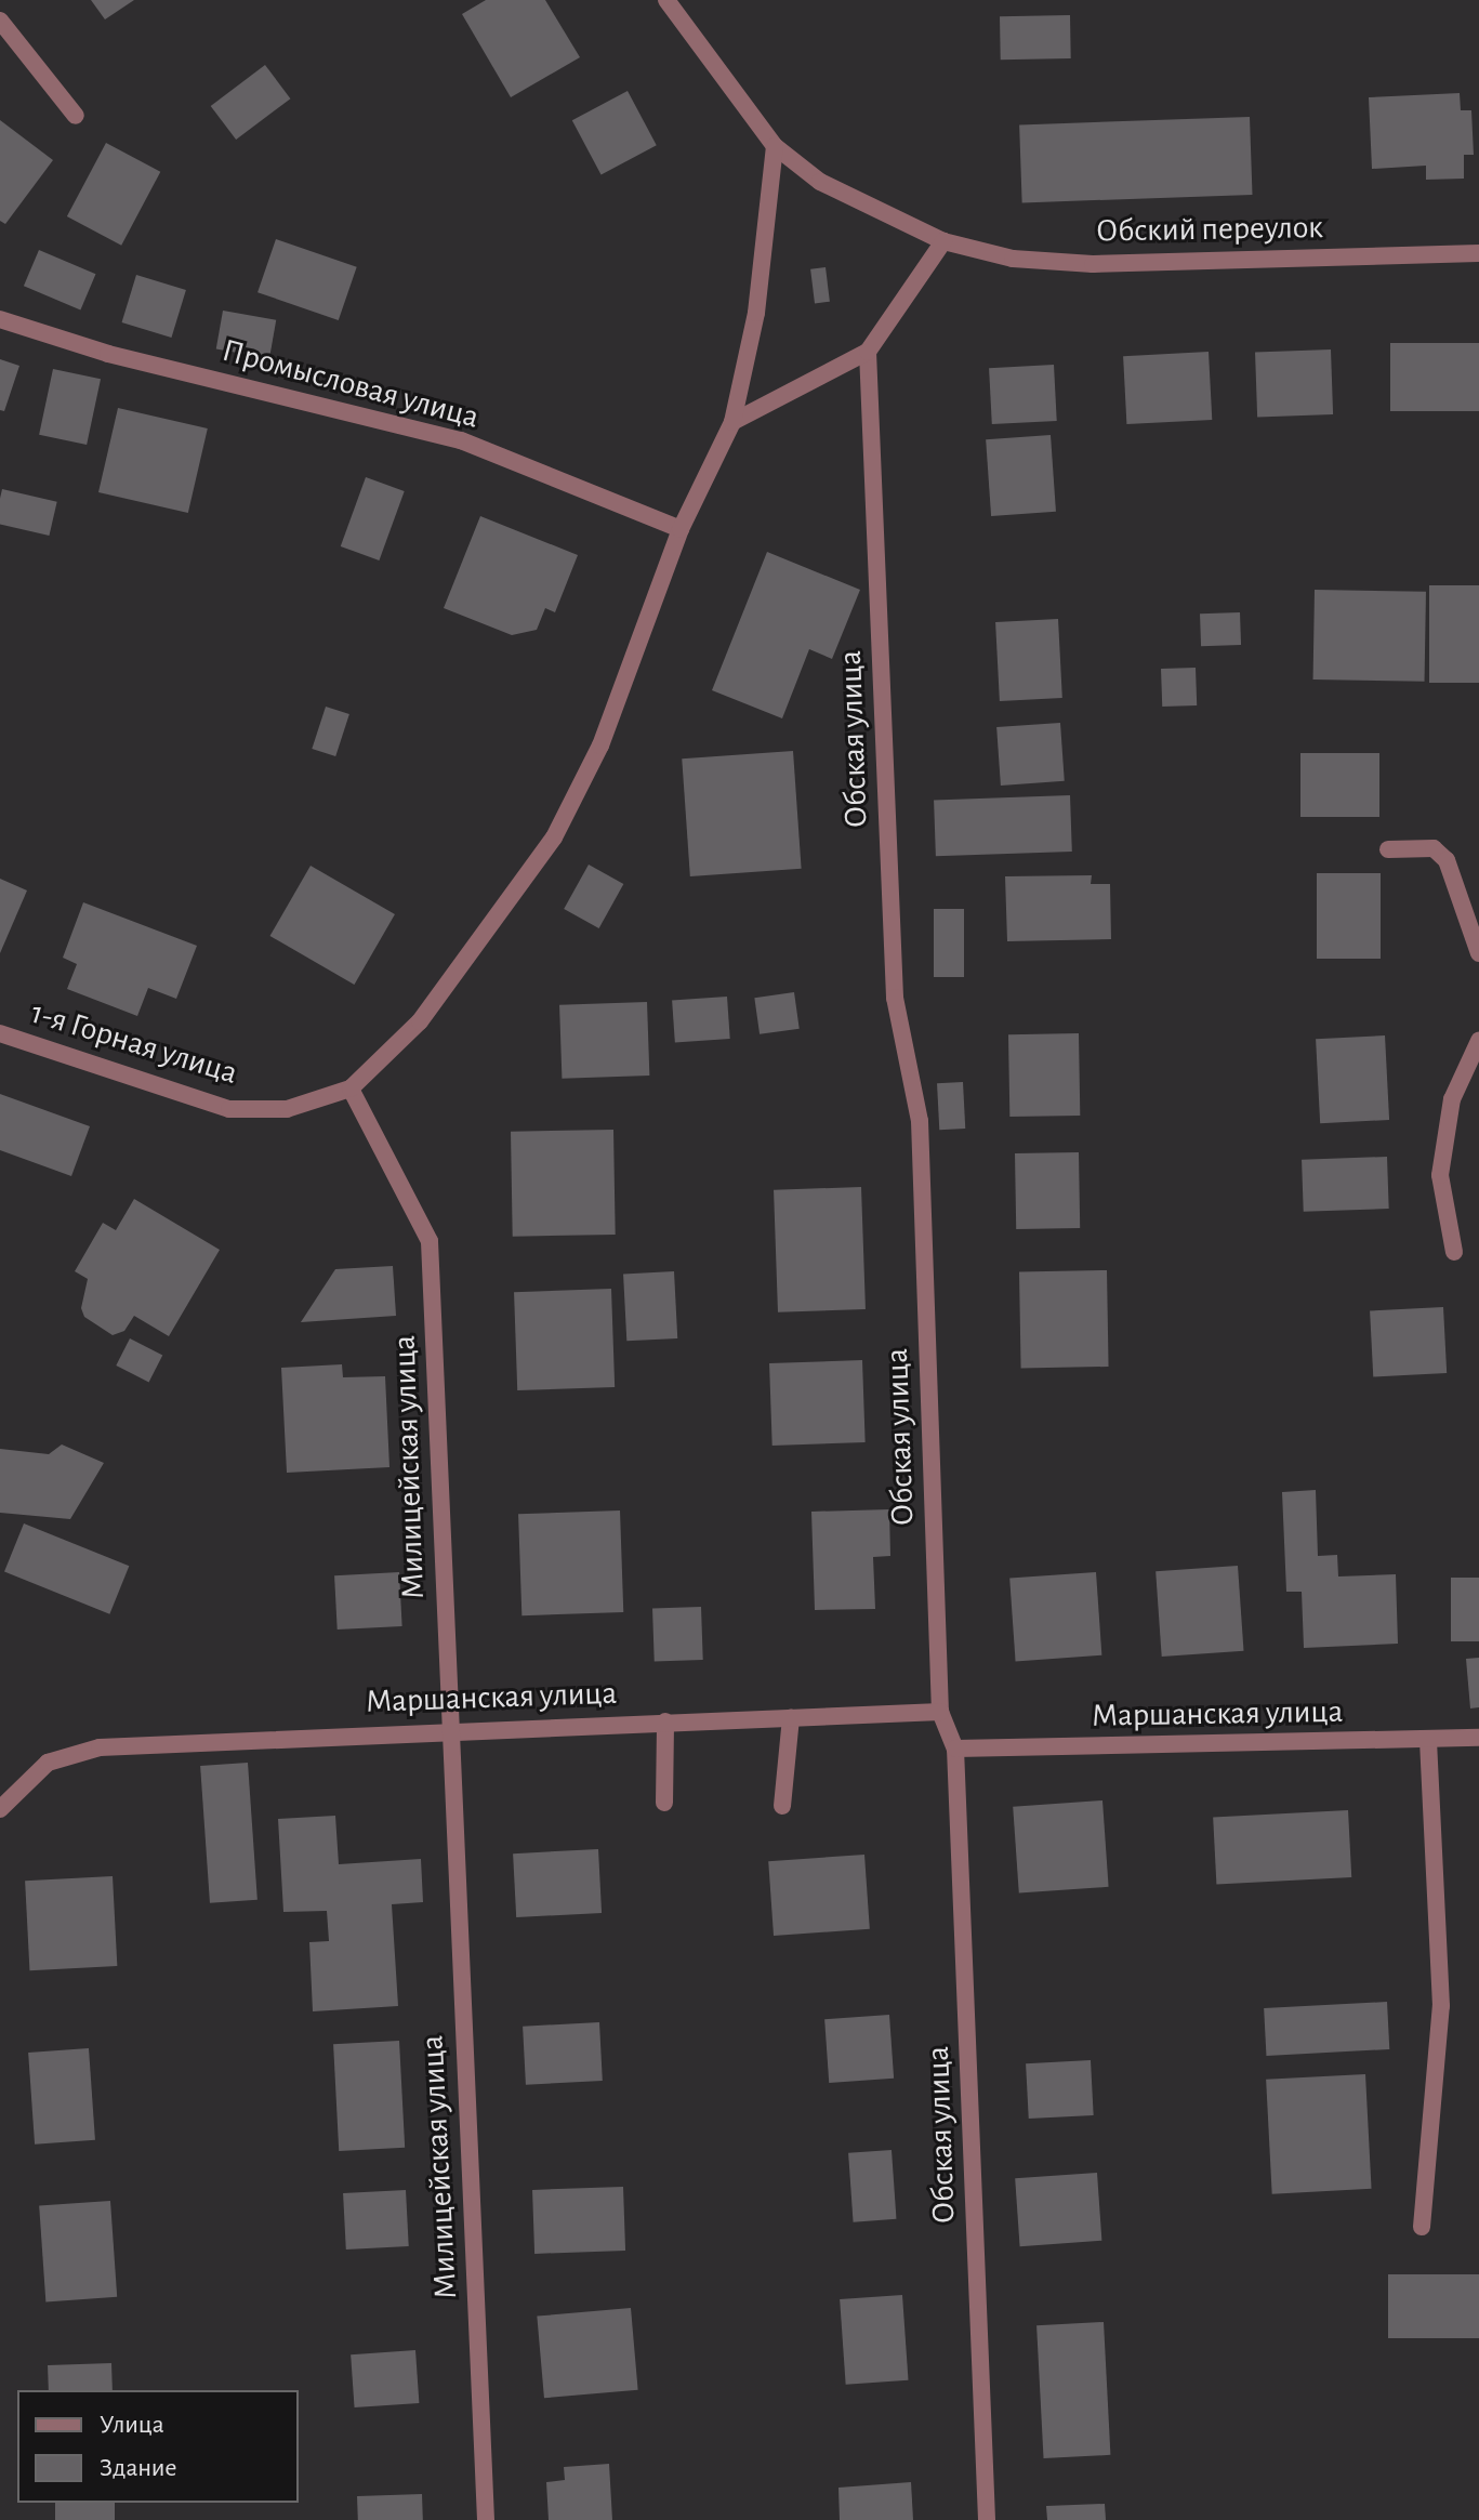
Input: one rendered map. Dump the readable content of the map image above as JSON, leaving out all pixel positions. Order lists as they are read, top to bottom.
{
  "streets": {
    "street": [
      "Обский переулок",
      "Промысловая улица",
      "Обская улица",
      "1-я Горная улица",
      "Милицейская улица",
      "Маршанская улица"
    ]
  },
  "crossings": [
    ["Обская улица", "Маршанская улица"],
    ["1-я Горная улица", "Милицейская улица"],
    ["Милицейская улица", "Маршанская улица"]
  ],
  "legend": ["Улица", "Здание"]
}
